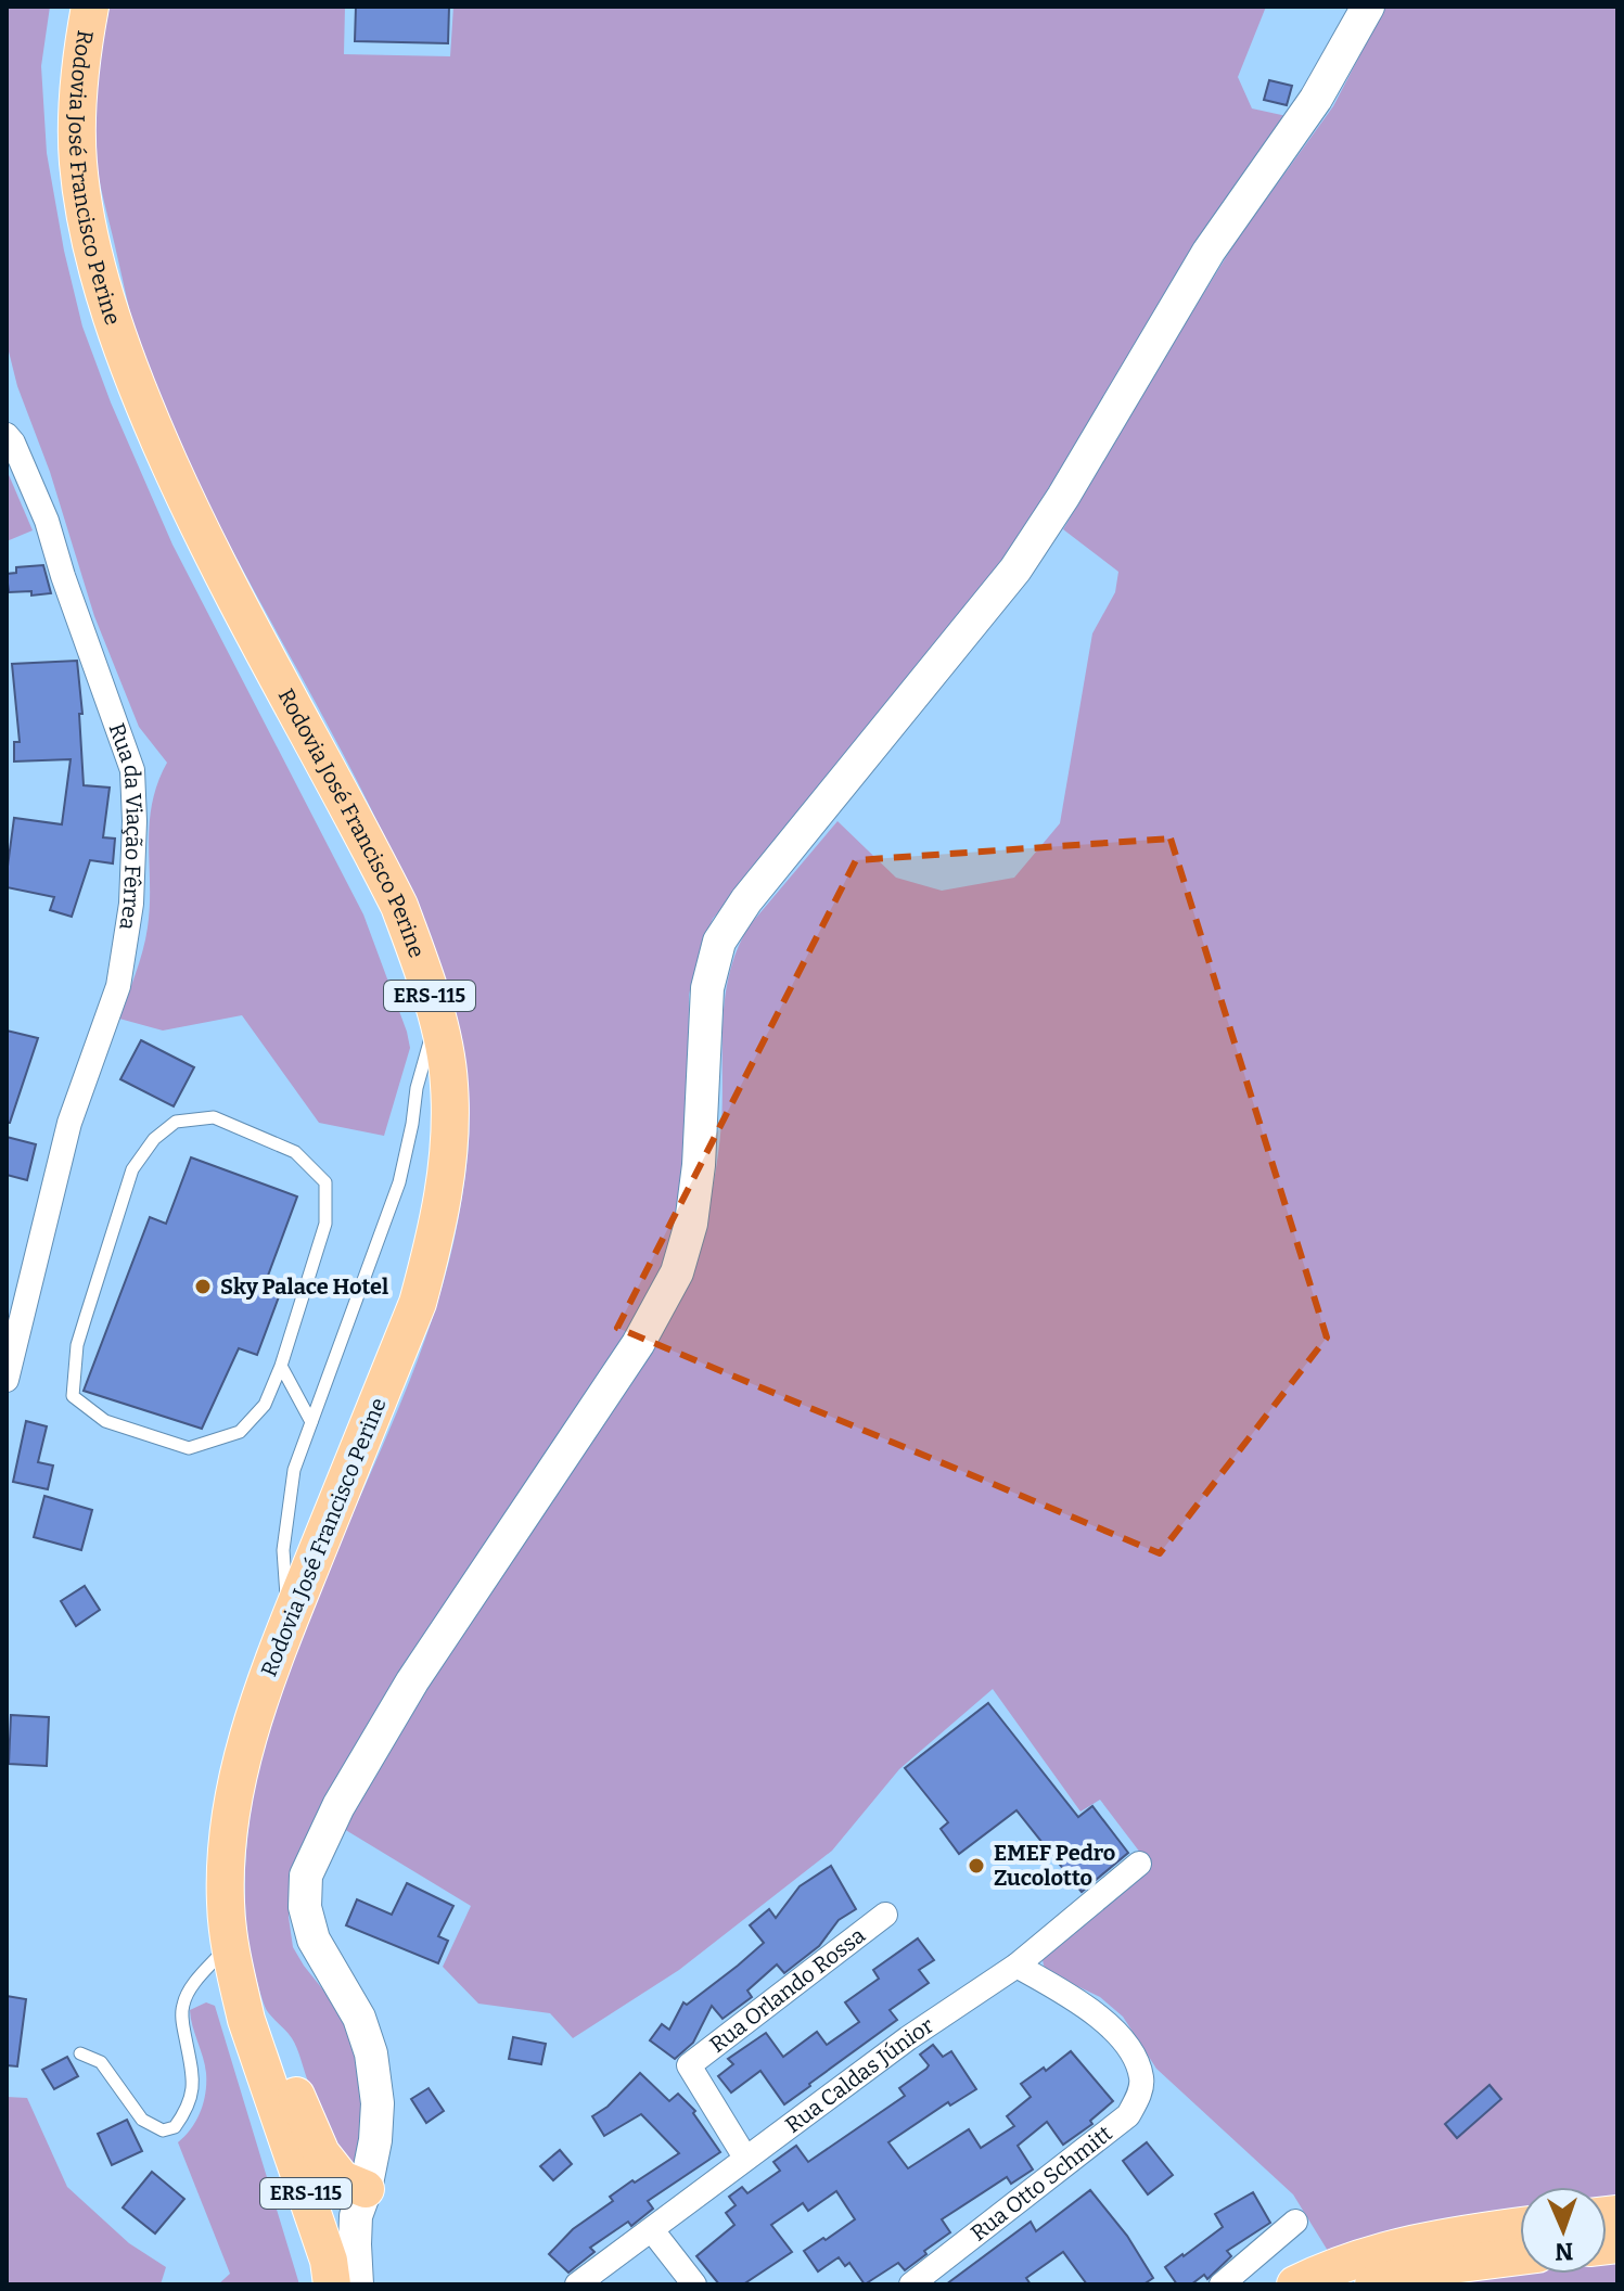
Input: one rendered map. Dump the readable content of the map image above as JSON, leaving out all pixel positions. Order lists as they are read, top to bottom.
{
  "streets": {
    "main road": ["Rodovia José Francisco Perine", "ERS-115"],
    "street": [
      "Rua da Viação Fêrrea",
      "Rua Orlando Rossa",
      "Rua Caldas Júnior",
      "Rua Otto Schmitt"
    ]
  },
  "crossings": [
    ["Rua Orlando Rossa", "Rua Caldas Júnior"],
    ["Rua Caldas Júnior", "Rua Otto Schmitt"]
  ],
  "places": ["Sky Palace Hotel", "EMEF Pedro Zucolotto"],
  "north": "bottom"
}
